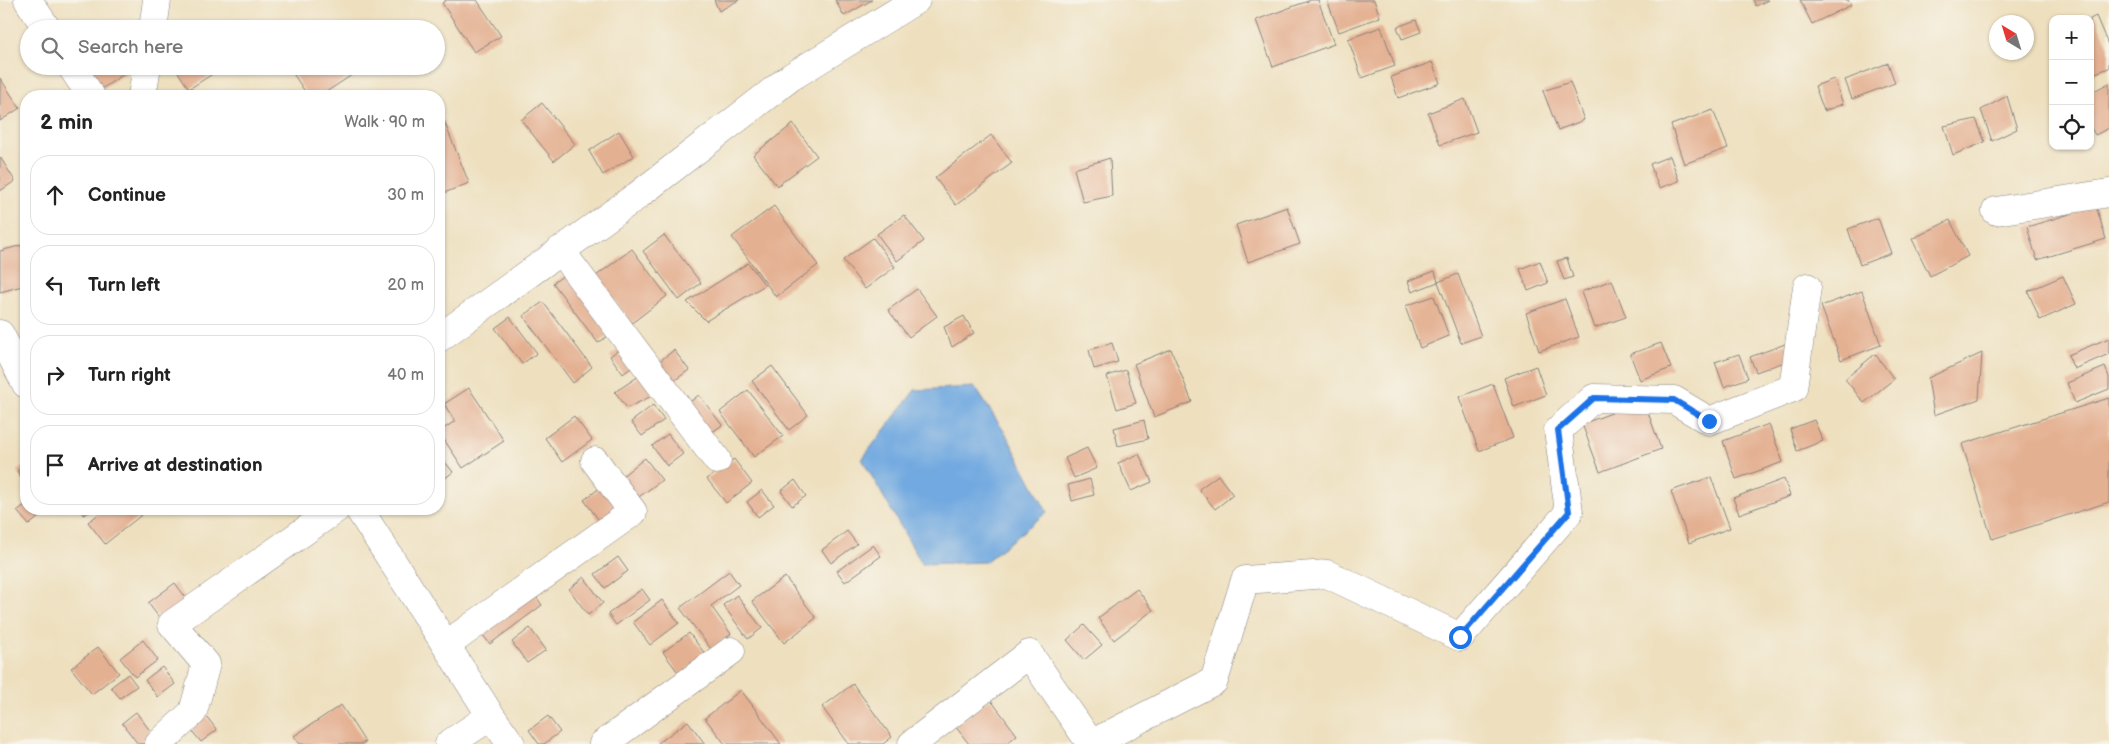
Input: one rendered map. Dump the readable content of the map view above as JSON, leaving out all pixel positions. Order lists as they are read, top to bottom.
{
  "north": "top left",
  "page": {
    "map_buttons": ["+", "−"],
    "search": "Search here",
    "heading": ["2 min", "Walk · 90 m"],
    "list": [
      ["Continue", "30 m"],
      ["Turn left", "20 m"],
      ["Turn right", "40 m"],
      "Arrive at destination"
    ]
  }
}
